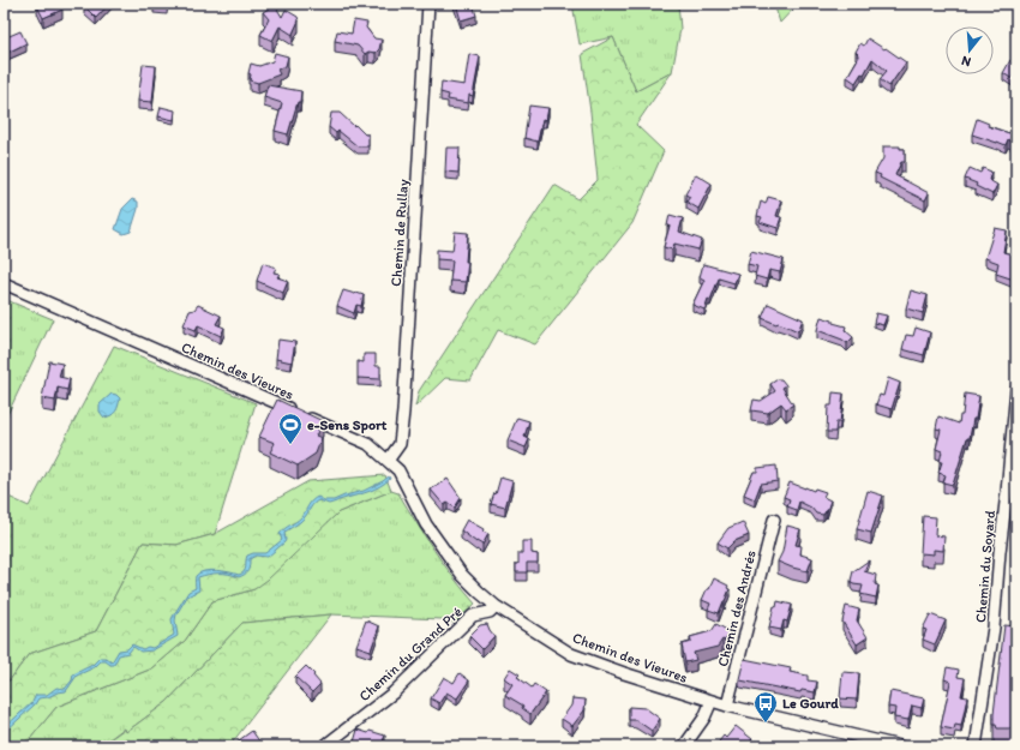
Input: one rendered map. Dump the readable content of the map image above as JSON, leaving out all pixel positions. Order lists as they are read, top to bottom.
{
  "streets": {
    "street": [
      "Chemin de Rullay",
      "Chemin des Vieures",
      "Chemin du Soyard",
      "Chemin des Andrés",
      "Chemin du Grand Pré"
    ]
  },
  "crossings": [
    ["Chemin de Rullay", "Chemin des Vieures"],
    ["Chemin des Vieures", "Chemin du Grand Pré"]
  ],
  "places": {
    "sports": ["e-Sens Sport"],
    "bus stop": ["Le Gourd"]
  },
  "north": "bottom"
}
